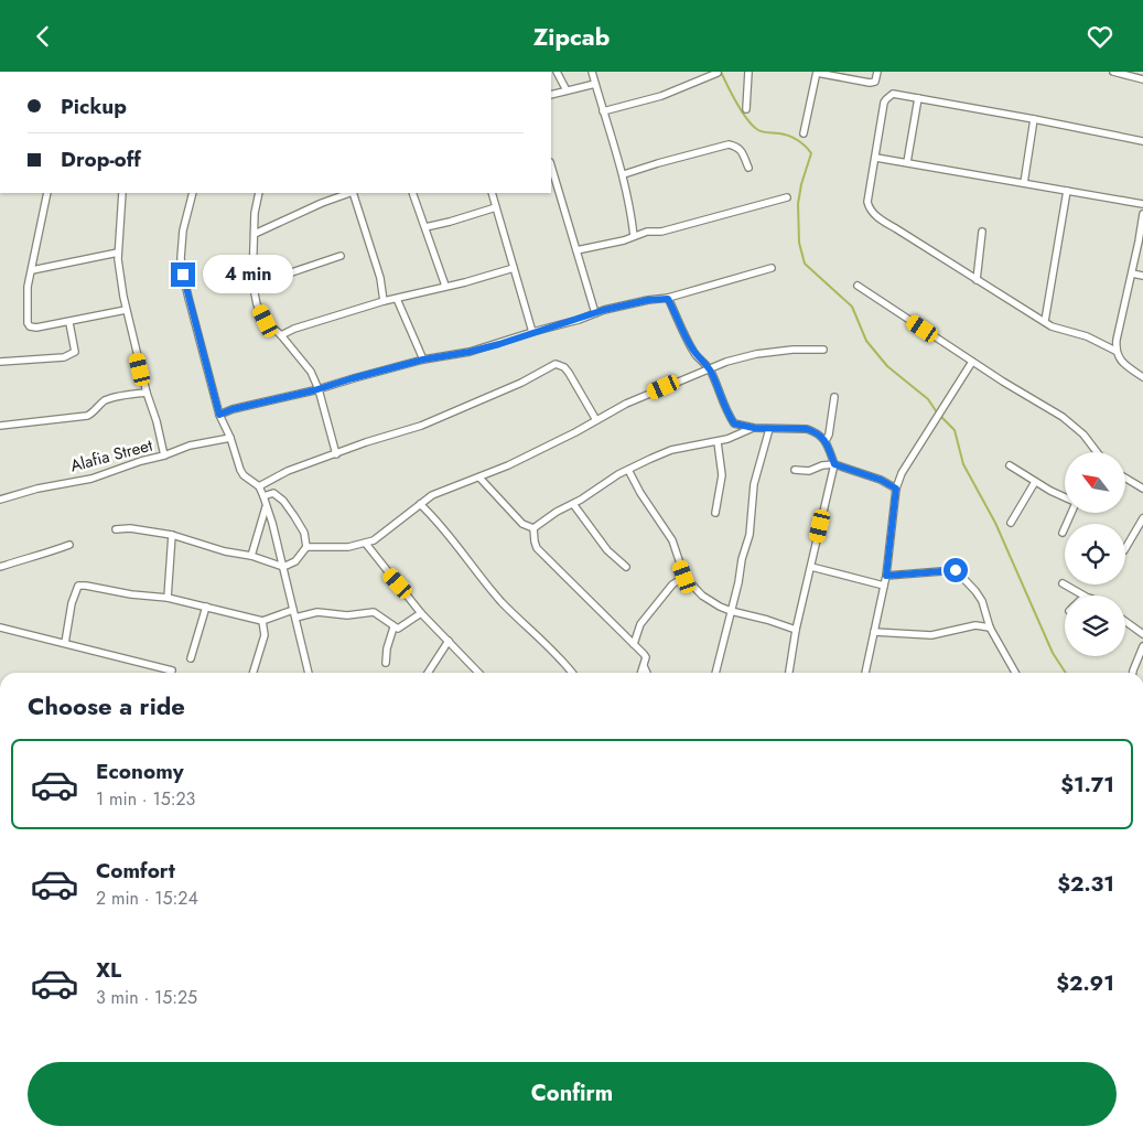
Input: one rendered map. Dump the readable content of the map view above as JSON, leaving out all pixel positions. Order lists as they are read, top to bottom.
{
  "streets": {
    "street": ["Alafia Street"]
  },
  "north": "top left",
  "page": {
    "header": "Zipcab",
    "banner": ["Pickup", "Drop-off"],
    "bubble": "4 min",
    "heading": "Choose a ride",
    "list": [
      {
        "name": "Economy",
        "note": "1 min · 15:23",
        "value": "$1.71"
      },
      {
        "name": "Comfort",
        "note": "2 min · 15:24",
        "value": "$2.31"
      },
      {
        "name": "XL",
        "note": "3 min · 15:25",
        "value": "$2.91"
      }
    ],
    "buttons": "Confirm"
  }
}
